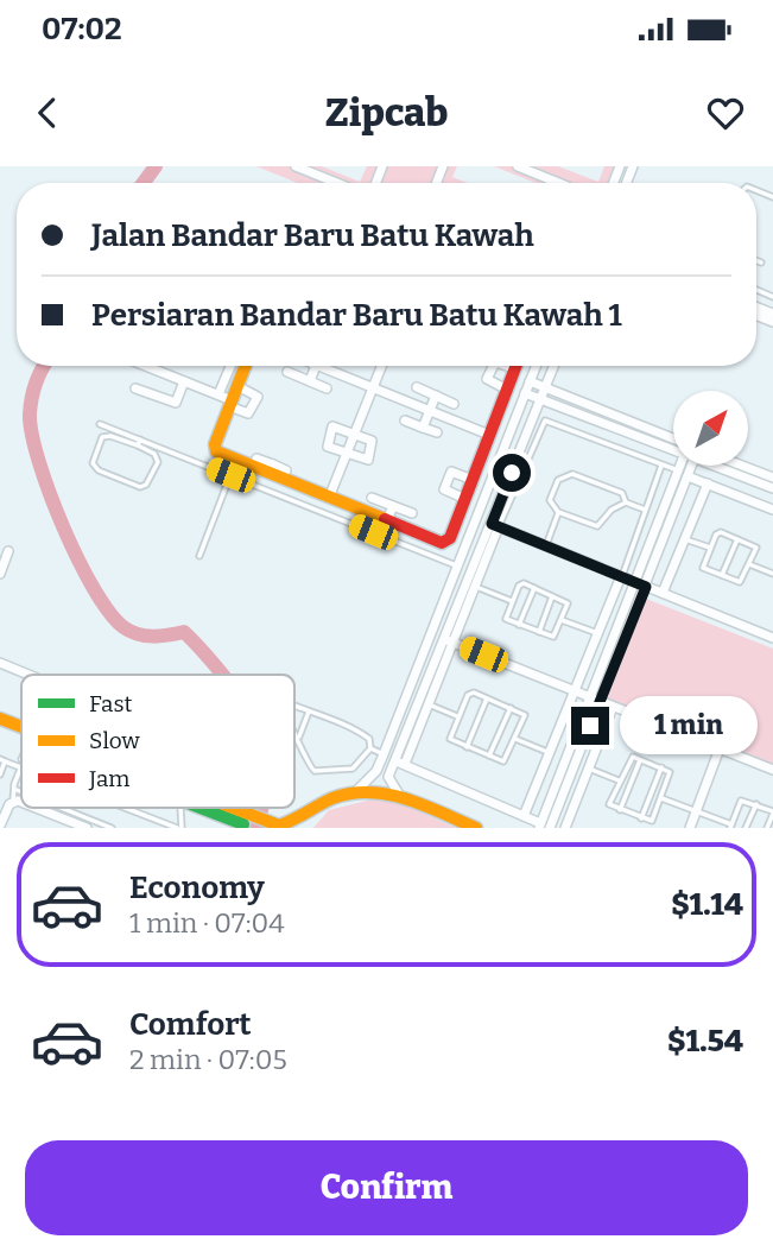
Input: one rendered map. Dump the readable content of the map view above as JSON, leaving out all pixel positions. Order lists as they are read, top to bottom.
{
  "legend": ["Fast", "Slow", "Jam"],
  "north": "top right",
  "page": {
    "status": "07:02",
    "header": "Zipcab",
    "banner": ["Jalan Bandar Baru Batu Kawah", "Persiaran Bandar Baru Batu Kawah 1"],
    "bubble": "1 min",
    "list": [
      {
        "name": "Economy",
        "note": "1 min · 07:04",
        "value": "$1.14"
      },
      {
        "name": "Comfort",
        "note": "2 min · 07:05",
        "value": "$1.54"
      }
    ],
    "buttons": "Confirm"
  }
}
